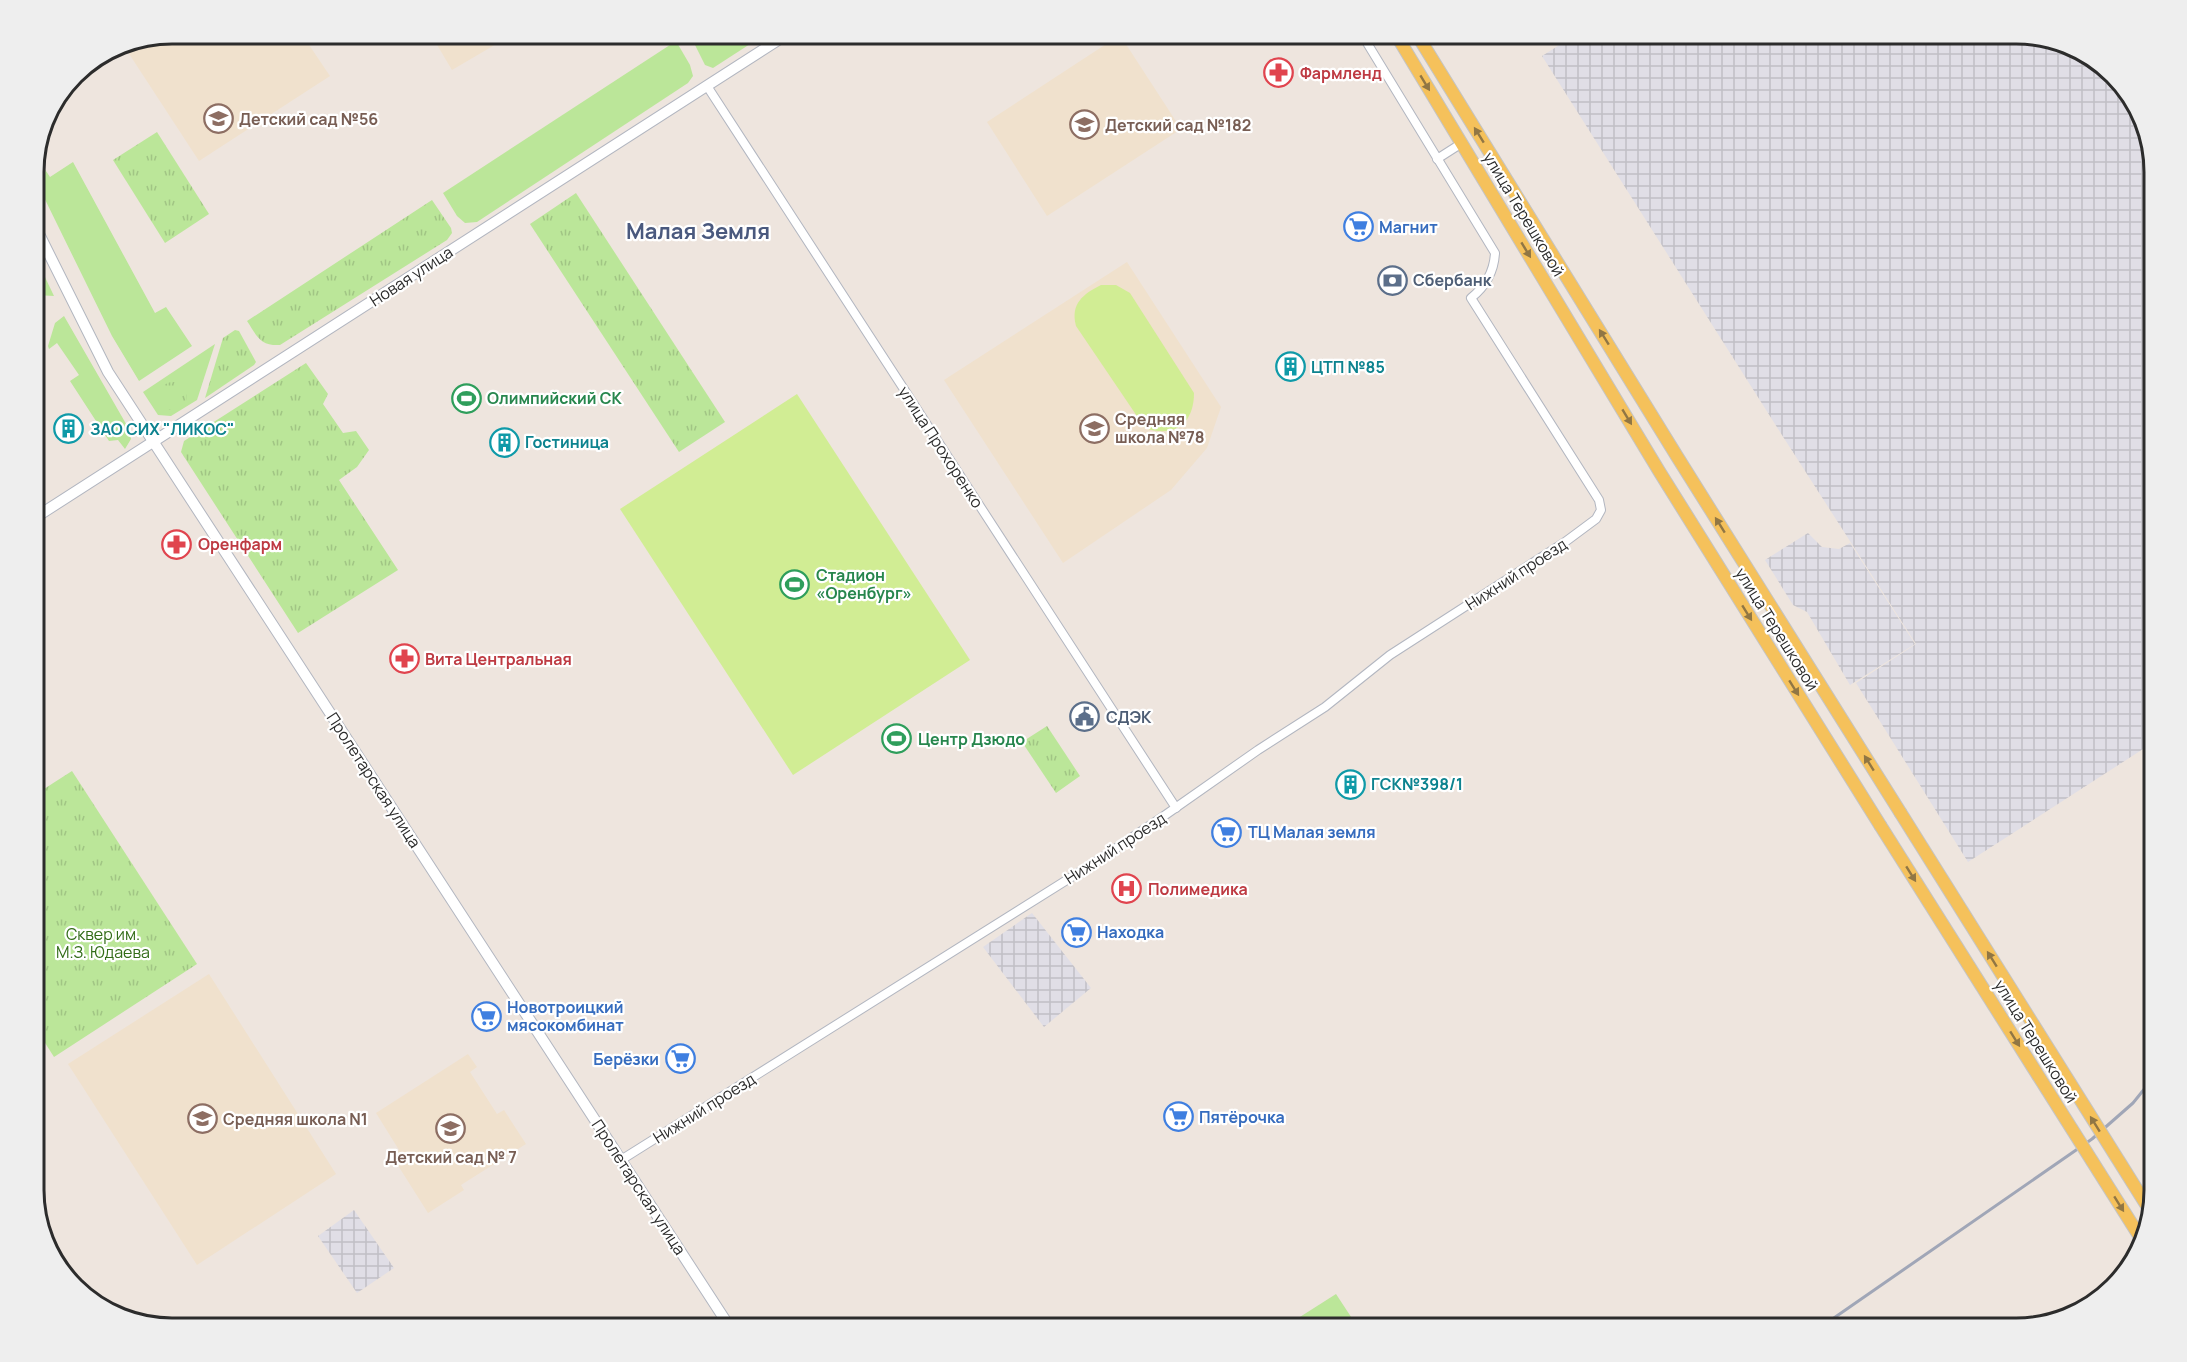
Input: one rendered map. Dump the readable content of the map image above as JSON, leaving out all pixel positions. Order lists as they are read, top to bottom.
{
  "streets": {
    "main road": ["улица Терешковой", "Новая улица", "Пролетарская улица"],
    "street": ["улица Прохоренко", "Нижний проезд"]
  },
  "crossings": [
    ["Новая улица", "улица Прохоренко"],
    ["Новая улица", "Пролетарская улица"],
    ["улица Прохоренко", "Нижний проезд"],
    ["Нижний проезд", "Пролетарская улица"]
  ],
  "districts": ["Малая Земля"],
  "parks": ["Сквер им. М.З. Юдаева"],
  "places": {
    "pharmacy": ["Фармленд", "Оренфарм", "Вита Центральная"],
    "school or university": [
      "Детский сад №56",
      "Детский сад №182",
      "Средняя школа №78",
      "Средняя школа N1",
      "Детский сад № 7"
    ],
    "supermarket": [
      "Магнит",
      "ТЦ Малая земля",
      "Находка",
      "Новотроицкий мясокомбинат",
      "Берёзки",
      "Пятёрочка"
    ],
    "bank": ["Сбербанк"],
    "building": [
      "ЦТП №85",
      "ЗАО СИХ \"ЛИКОС\"",
      "Гостиница",
      "ГСК№398/1"
    ],
    "sports": ["Олимпийский СК", "Стадион «Оренбург»", "Центр Дзюдо"],
    "public building": ["СДЭК"],
    "hospital": ["Полимедика"]
  }
}
